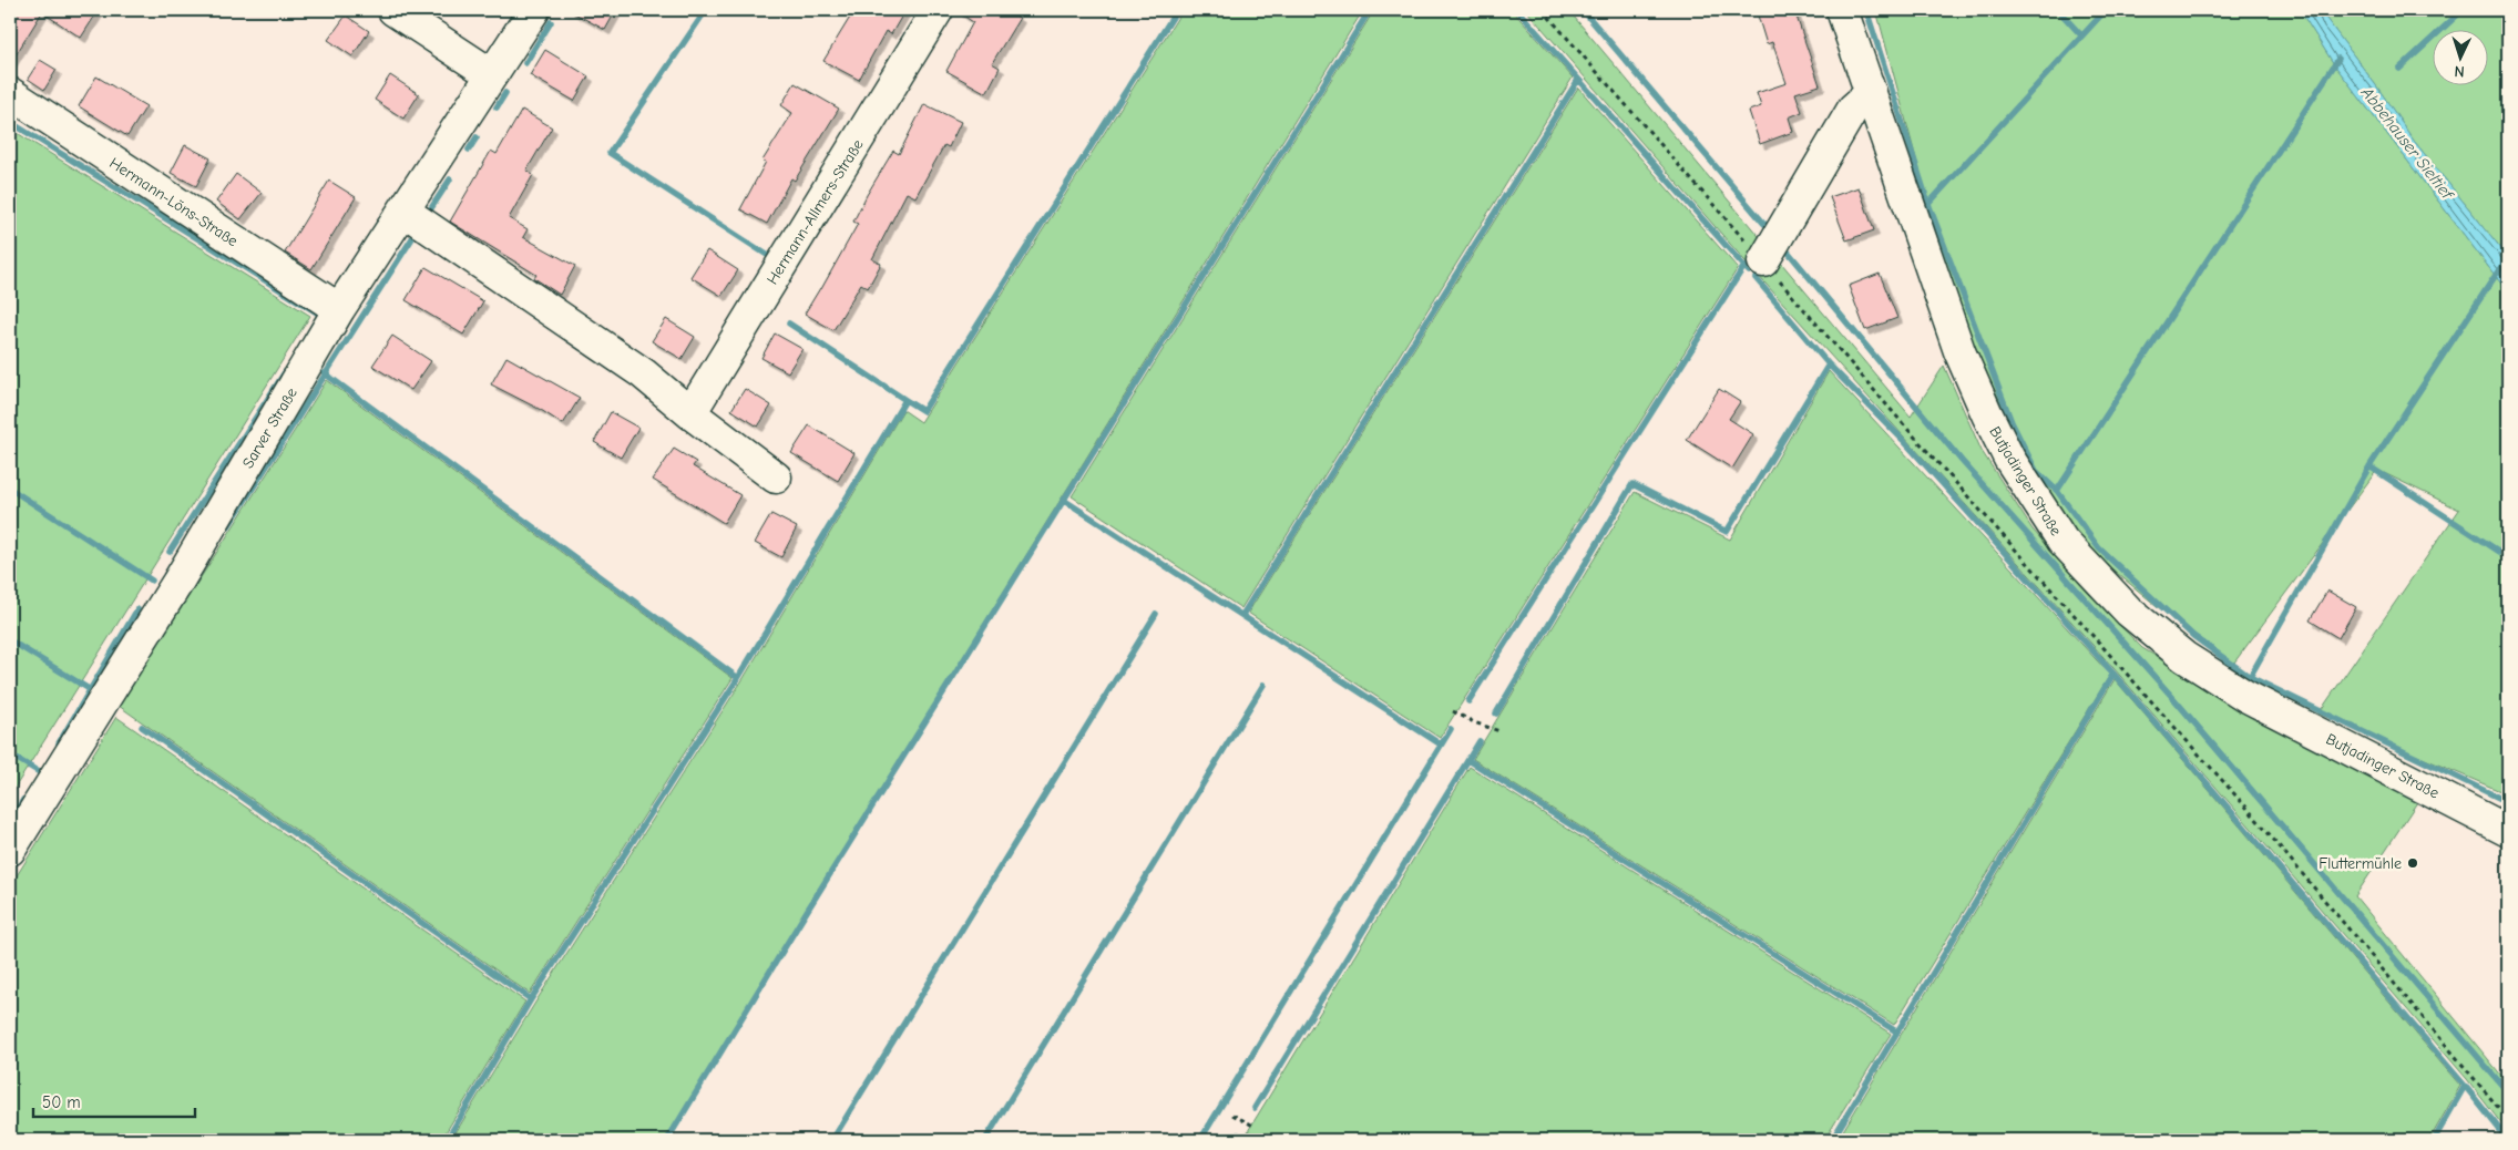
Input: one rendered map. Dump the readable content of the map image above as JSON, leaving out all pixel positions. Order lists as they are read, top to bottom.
{
  "streets": {
    "street": [
      "Hermann-Löns-Straße",
      "Hermann-Allmers-Straße",
      "Sarver Straße",
      "Butjadinger Straße"
    ]
  },
  "crossings": [
    ["Hermann-Löns-Straße", "Sarver Straße"]
  ],
  "water": ["Abbehauser Sieltief"],
  "places": ["Fluttermühle"],
  "scale_bar": "50 m",
  "north": "bottom"
}
